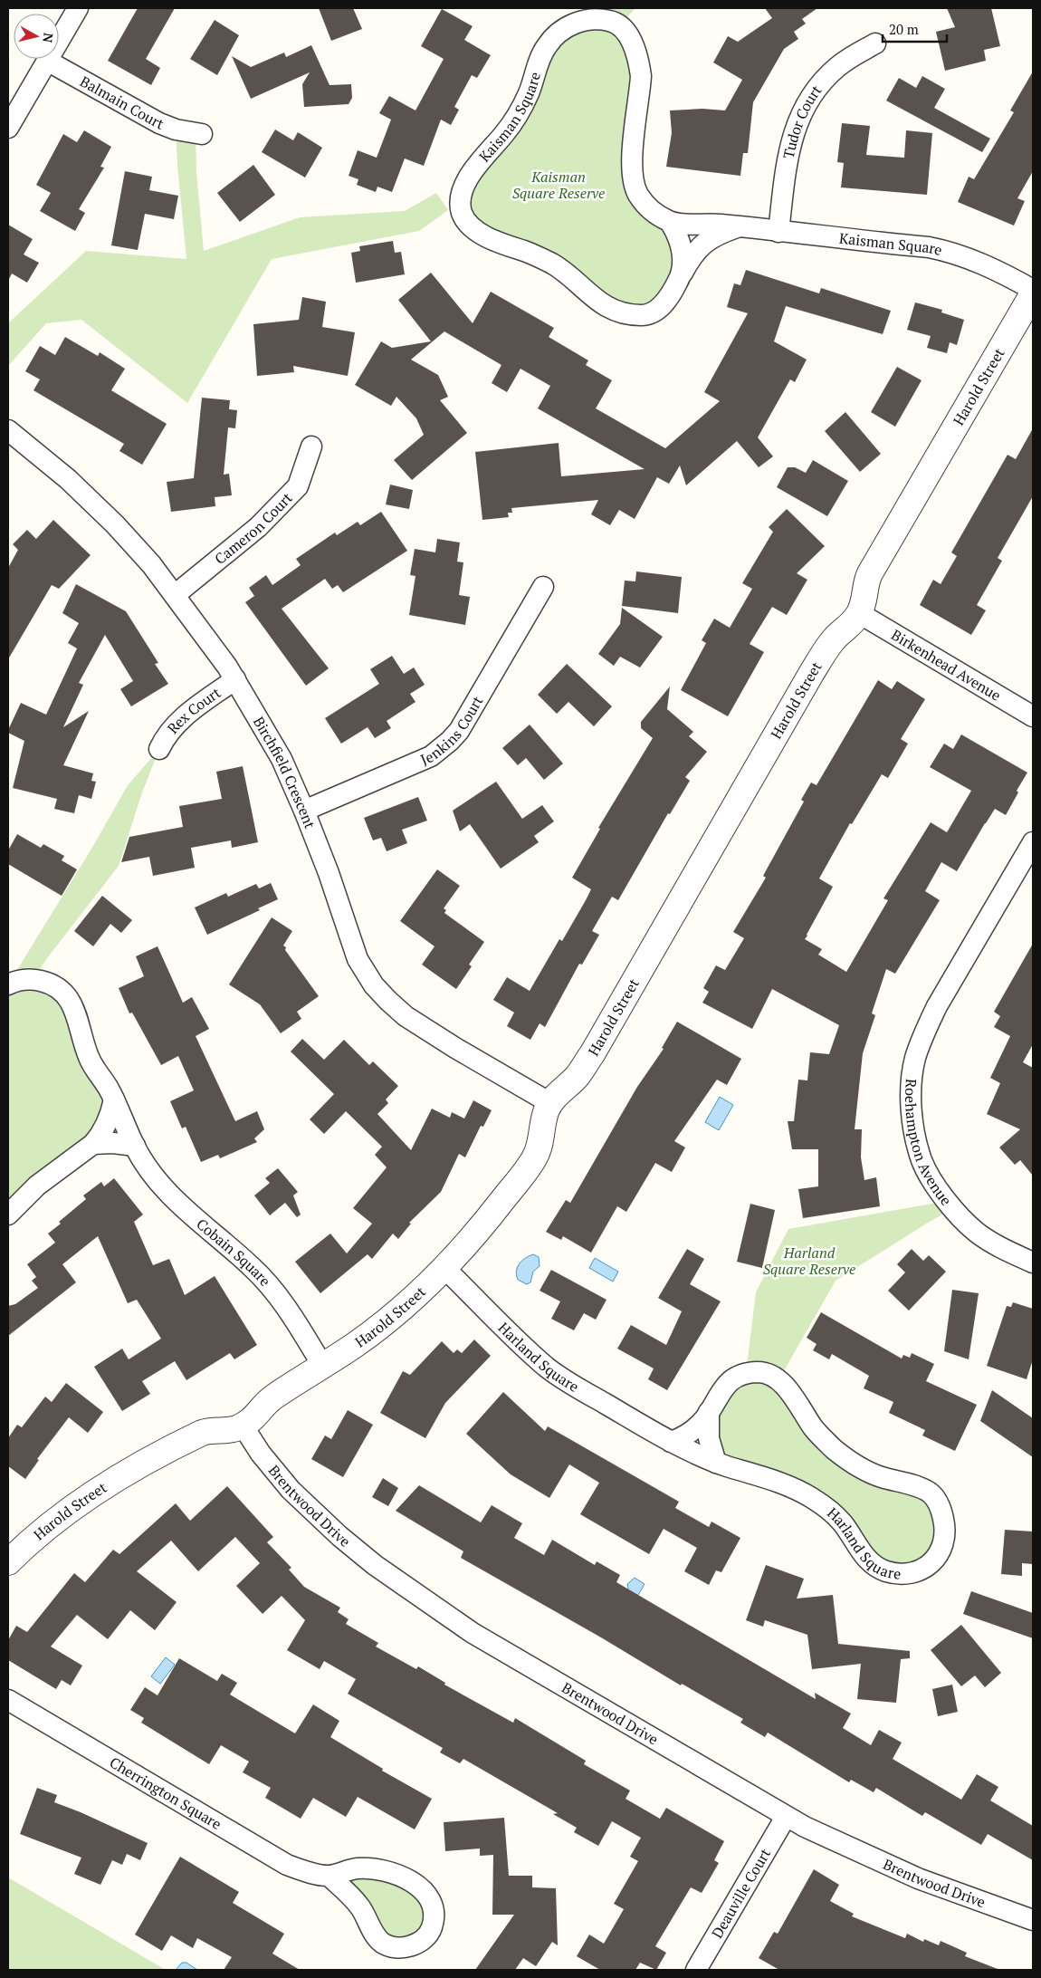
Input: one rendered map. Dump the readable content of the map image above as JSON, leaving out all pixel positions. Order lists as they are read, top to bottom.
{
  "streets": {
    "street": [
      "Balmain Court",
      "Kaisman Square",
      "Tudor Court",
      "Harold Street",
      "Cameron Court",
      "Birkenhead Avenue",
      "Rex Court",
      "Jenkins Court",
      "Birchfield Crescent",
      "Roehampton Avenue",
      "Cobain Square",
      "Harland Square",
      "Brentwood Drive",
      "Cherrington Square",
      "Deauville Court"
    ]
  },
  "crossings": [
    ["Kaisman Square", "Tudor Court"],
    ["Harold Street", "Birkenhead Avenue"],
    ["Harold Street", "Birchfield Crescent"],
    ["Harold Street", "Cobain Square"],
    ["Harold Street", "Harland Square"],
    ["Harold Street", "Brentwood Drive"],
    ["Cameron Court", "Birchfield Crescent"],
    ["Rex Court", "Birchfield Crescent"],
    ["Jenkins Court", "Birchfield Crescent"],
    ["Brentwood Drive", "Deauville Court"]
  ],
  "parks": ["Kaisman Square Reserve", "Harland Square Reserve"],
  "scale_bar": "20 m",
  "north": "right"
}
